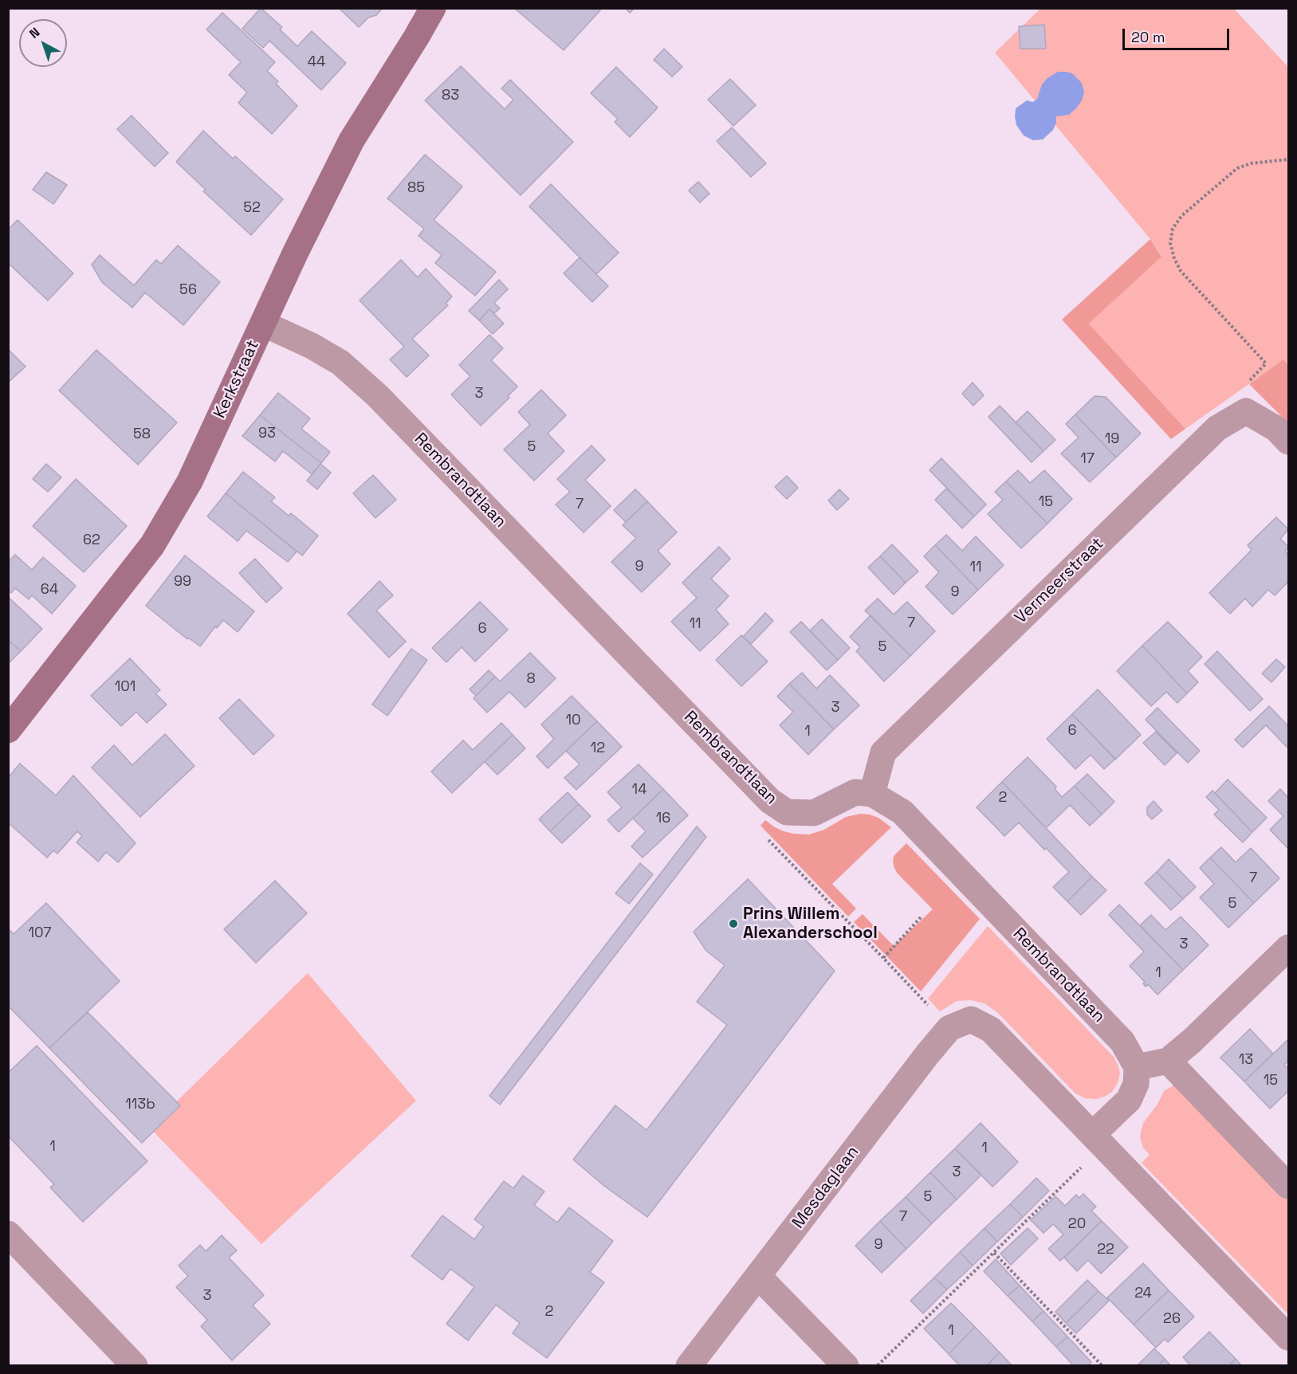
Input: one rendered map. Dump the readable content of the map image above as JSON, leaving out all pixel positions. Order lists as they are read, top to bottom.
{
  "streets": {
    "street": [
      "Kerkstraat",
      "Rembrandtlaan",
      "Vermeerstraat",
      "Mesdaglaan"
    ]
  },
  "crossings": [
    ["Kerkstraat", "Rembrandtlaan"],
    ["Rembrandtlaan", "Vermeerstraat"]
  ],
  "places": ["Prins Willem Alexanderschool"],
  "house_numbers": [
    "44",
    "83",
    "85",
    "52",
    "56",
    "3",
    "93",
    "58",
    "19",
    "5",
    "17",
    "15",
    "7",
    "62",
    "9",
    "11",
    "99",
    "64",
    "9",
    "7",
    "11",
    "6",
    "5",
    "8",
    "101",
    "3",
    "10",
    "6",
    "1",
    "12",
    "14",
    "2",
    "16",
    "7",
    "5",
    "107",
    "3",
    "1",
    "13",
    "15",
    "113b",
    "1",
    "1",
    "3",
    "5",
    "7",
    "20",
    "9",
    "22",
    "24",
    "3",
    "2",
    "26",
    "1"
  ],
  "scale_bar": "20 m",
  "north": "top left"
}
